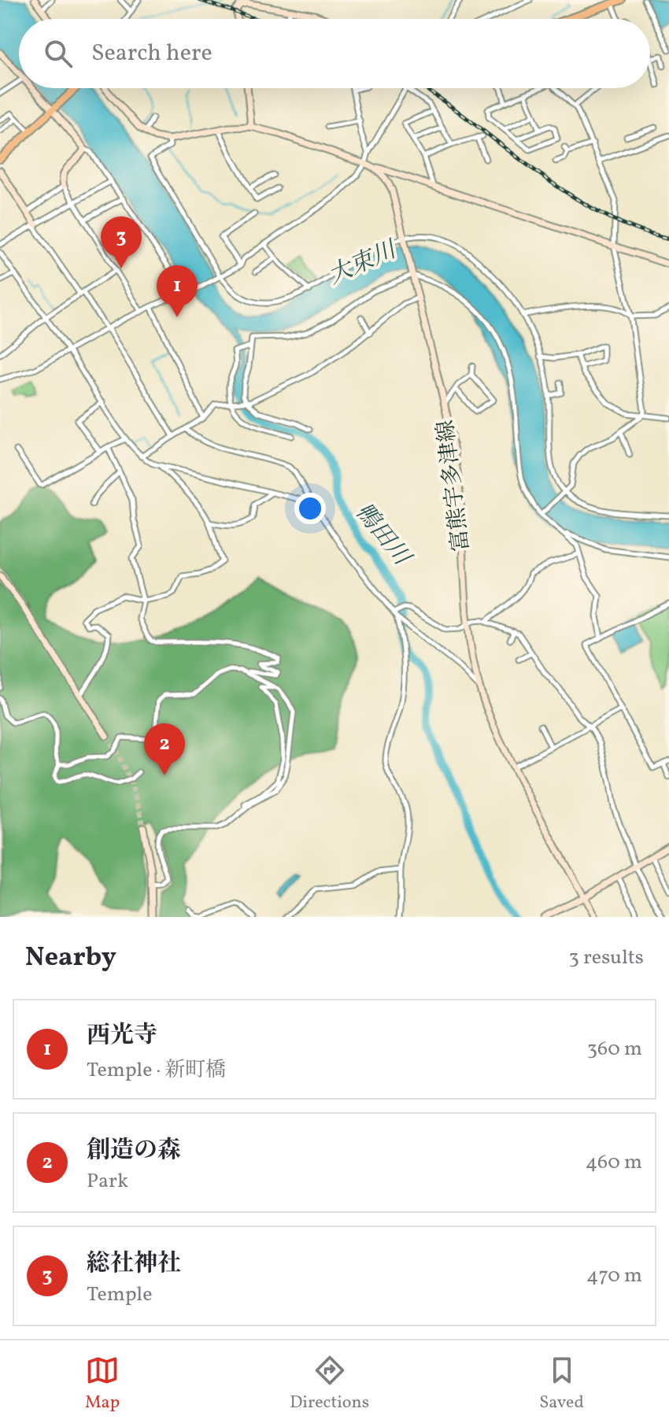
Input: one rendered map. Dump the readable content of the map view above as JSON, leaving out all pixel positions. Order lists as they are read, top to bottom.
{
  "streets": {
    "main road": ["富熊宇多津線"]
  },
  "water": ["大束川", "鴨田川"],
  "page": {
    "search": "Search here",
    "pins": ["3", "1", "2"],
    "heading": ["Nearby", "3 results"],
    "list": [
      {
        "mark": "1",
        "name": "西光寺",
        "note": "Temple · 新町橋",
        "value": "360 m"
      },
      {
        "mark": "2",
        "name": "創造の森",
        "note": "Park",
        "value": "460 m"
      },
      {
        "mark": "3",
        "name": "総社神社",
        "note": "Temple",
        "value": "470 m"
      }
    ],
    "nav": ["Map", "Directions", "Saved"]
  }
}
